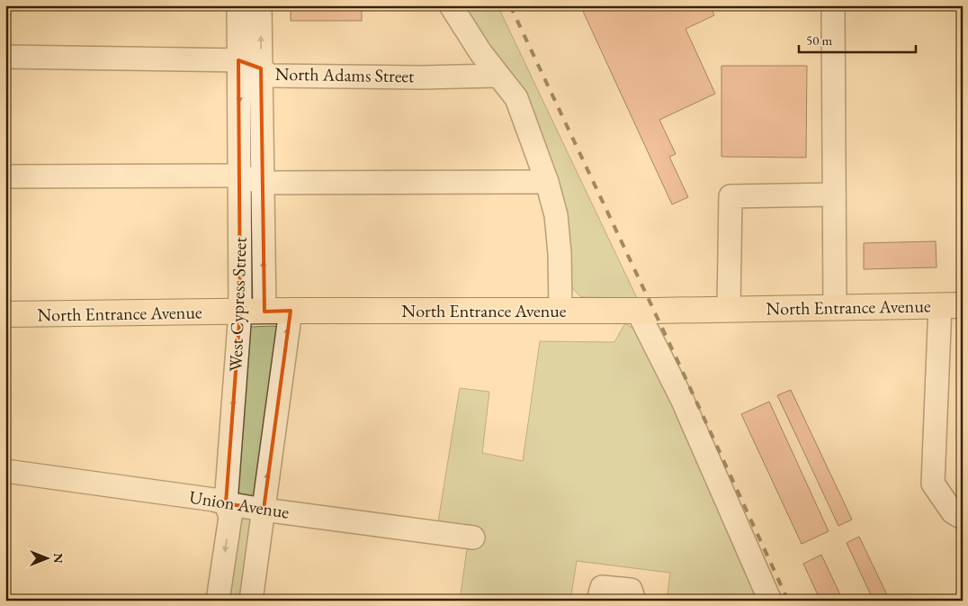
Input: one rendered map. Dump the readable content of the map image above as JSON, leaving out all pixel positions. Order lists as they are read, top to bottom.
{
  "streets": {
    "main road": ["North Entrance Avenue"],
    "street": ["North Adams Street", "West Cypress Street", "Union Avenue"]
  },
  "crossings": [
    ["North Adams Street", "West Cypress Street"],
    ["West Cypress Street", "North Entrance Avenue"],
    ["West Cypress Street", "Union Avenue"]
  ],
  "scale_bar": "50 m",
  "north": "right"
}
